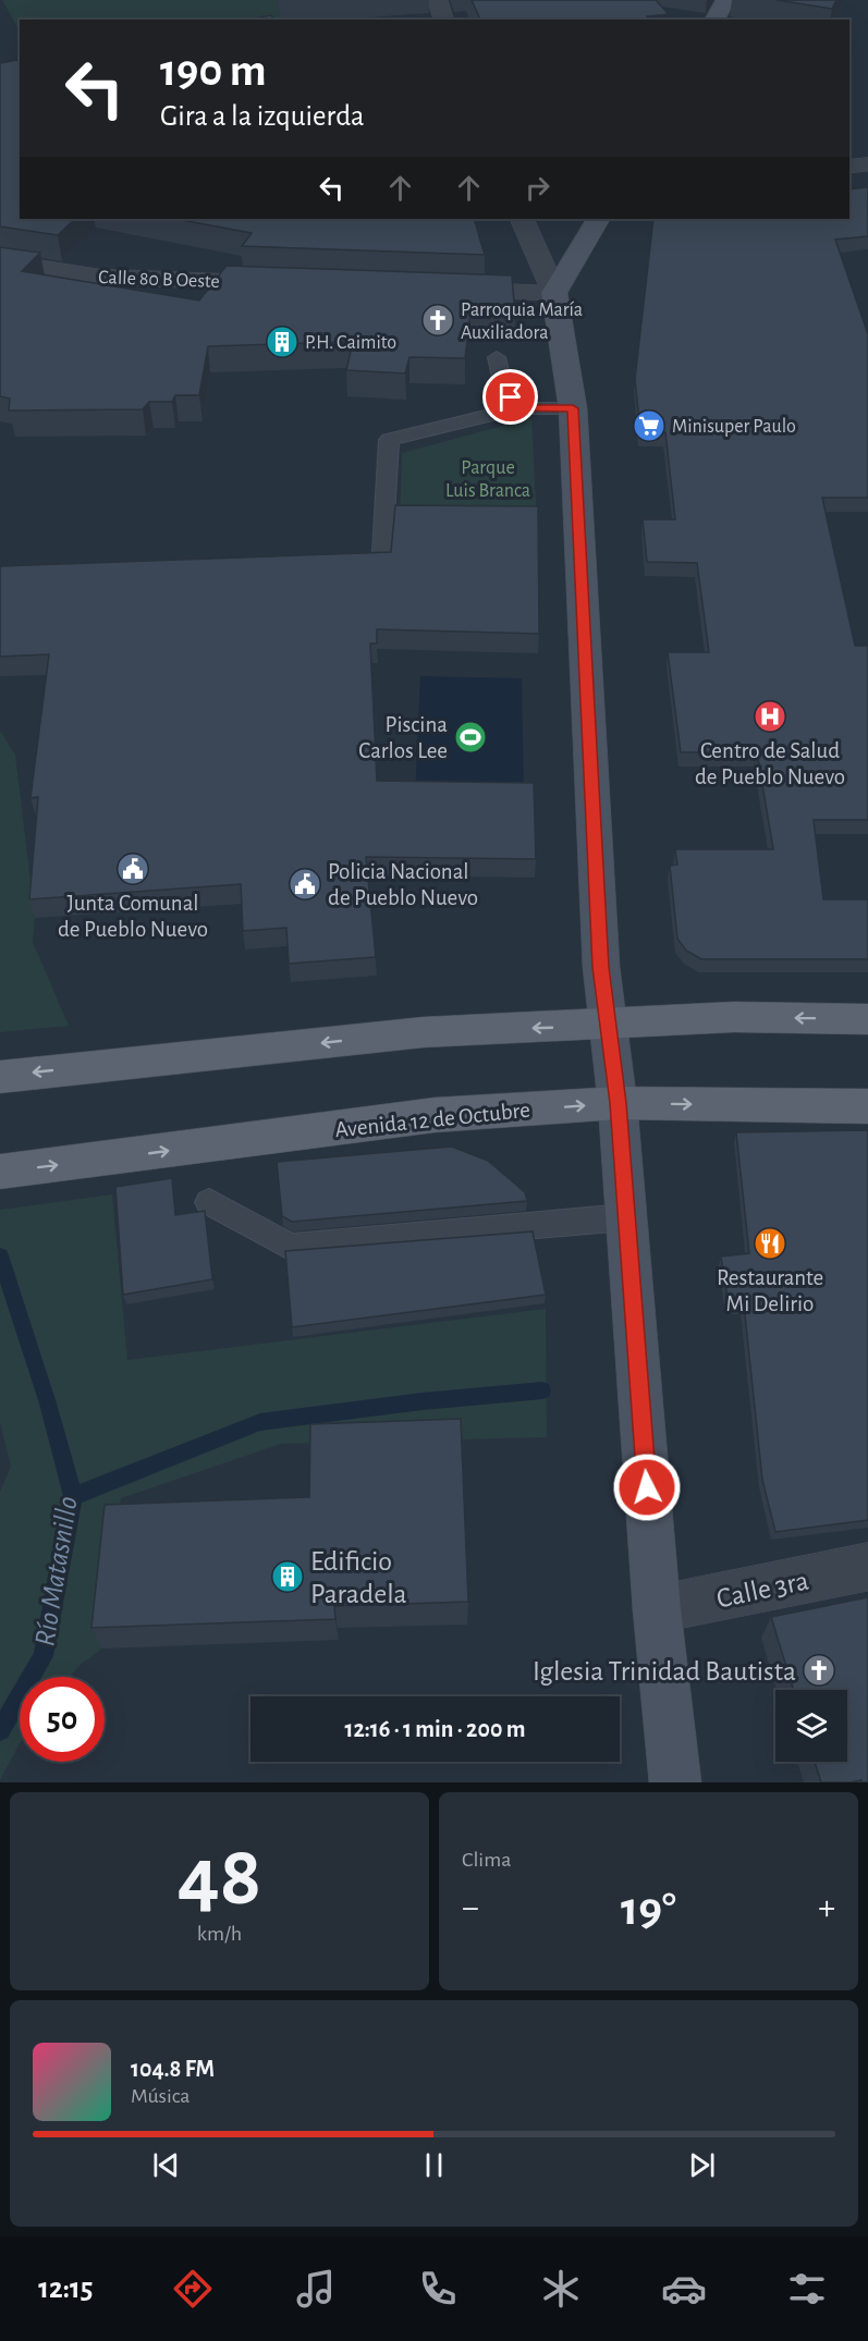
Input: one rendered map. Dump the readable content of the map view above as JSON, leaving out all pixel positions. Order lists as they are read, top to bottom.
{
  "streets": {
    "main road": ["Avenida 12 de Octubre"],
    "street": ["Calle 80 B Oeste", "Calle 3ra"]
  },
  "water": ["Río Matasnillo"],
  "parks": ["Parque Luis Branca"],
  "places": {
    "church": ["Parroquia María Auxiliadora", "Iglesia Trinidad Bautista"],
    "building": ["P.H. Caimito", "Edificio Paradela"],
    "supermarket": ["Minisuper Paulo"],
    "hospital": ["Centro de Salud de Pueblo Nuevo"],
    "sports": ["Piscina Carlos Lee"],
    "public building": ["Junta Comunal de Pueblo Nuevo", "Policia Nacional de Pueblo Nuevo"],
    "restaurant": ["Restaurante Mi Delirio"]
  },
  "page": {
    "turn": ["190 m", "Gira a la izquierda"],
    "limit": "50",
    "trip": "12:16 · 1 min · 200 m",
    "tile": [
      ["48", "km/h"],
      "Clima"
    ],
    "heat": ["−", "19°", "+"],
    "song": ["104.8 FM", "Música"],
    "tabs": "12:15"
  }
}
